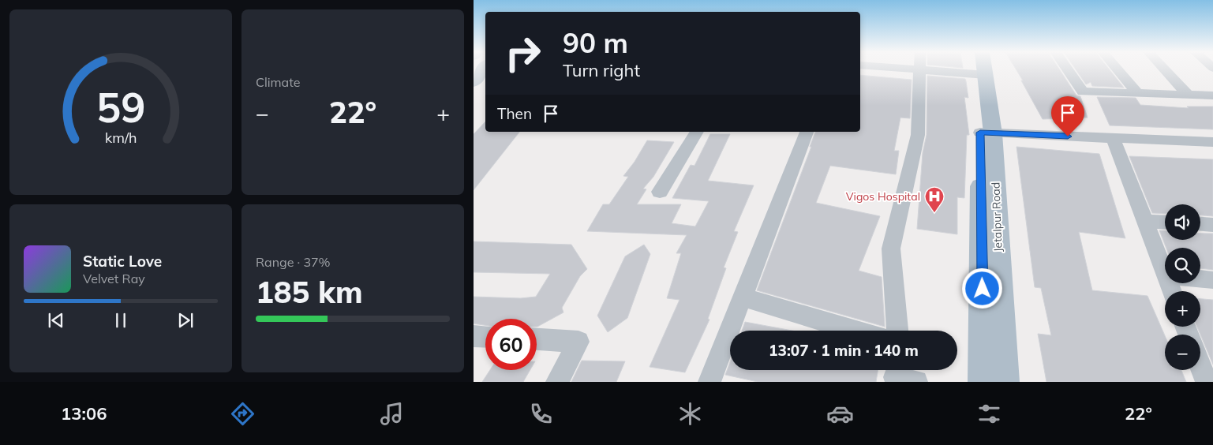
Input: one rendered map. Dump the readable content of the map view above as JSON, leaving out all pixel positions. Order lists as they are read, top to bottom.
{
  "streets": {
    "main road": ["Jetalpur Road"]
  },
  "places": {
    "hospital": ["Vigos Hospital"]
  },
  "page": {
    "tile": [
      "Climate",
      ["Range · 37%", "185 km"]
    ],
    "turn": ["90 m", "Turn right"],
    "then": "Then",
    "heat": ["−", "22°", "+"],
    "map_buttons": ["+", "−"],
    "song": ["Static Love", "Velvet Ray"],
    "limit": "60",
    "trip": "13:07 · 1 min · 140 m",
    "tabs": ["13:06", "22°"],
    "gauge": ["59", "km/h"]
  }
}
